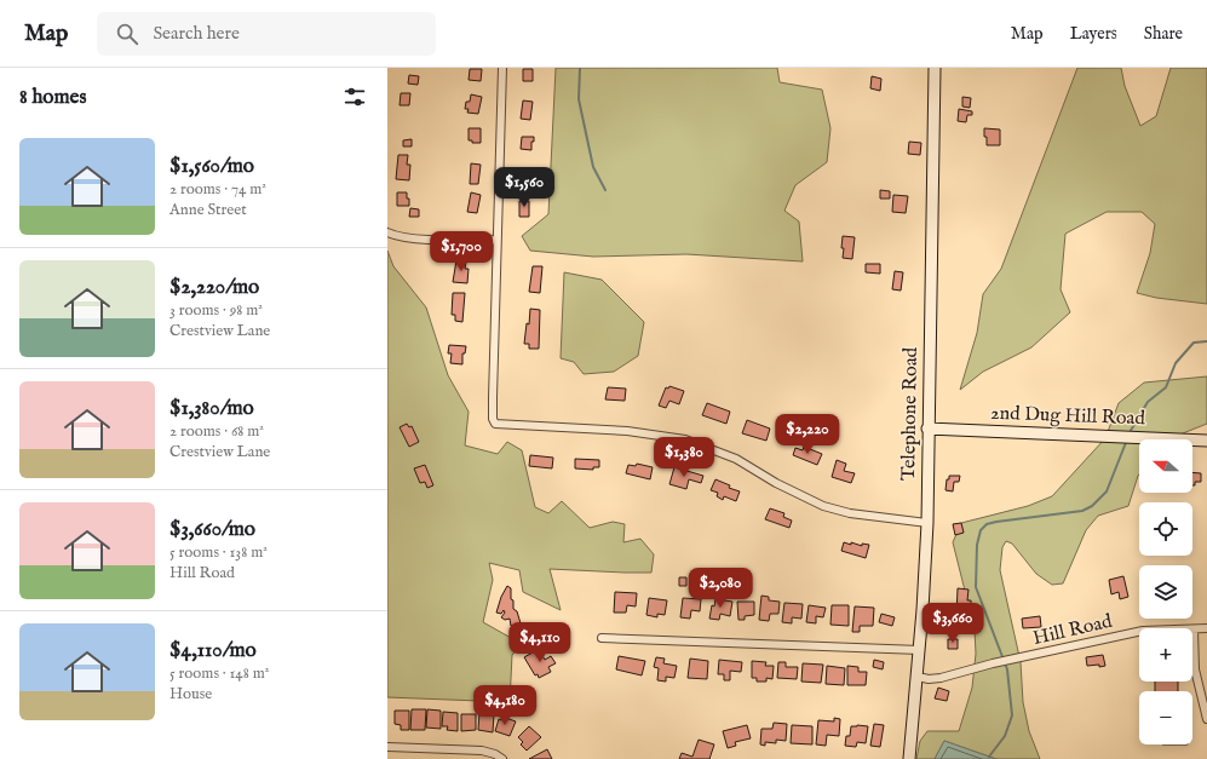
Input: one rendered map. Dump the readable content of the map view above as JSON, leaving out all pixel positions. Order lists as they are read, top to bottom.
{
  "streets": {
    "street": ["Telephone Road", "2nd Dug Hill Road", "Hill Road"]
  },
  "crossings": [
    ["Telephone Road", "2nd Dug Hill Road"],
    ["Telephone Road", "Hill Road"]
  ],
  "north": "left",
  "page": {
    "header": "Map",
    "search": "Search here",
    "nav": ["Map", "Layers", "Share"],
    "heading": "8 homes",
    "list": [
      {
        "name": "$1,560/mo",
        "note": "2 rooms · 74 m² · Anne Street"
      },
      {
        "name": "$2,220/mo",
        "note": "3 rooms · 98 m² · Crestview Lane"
      },
      {
        "name": "$1,380/mo",
        "note": "2 rooms · 68 m² · Crestview Lane"
      },
      {
        "name": "$3,660/mo",
        "note": "5 rooms · 138 m² · Hill Road"
      },
      {
        "name": "$4,110/mo",
        "note": "5 rooms · 148 m² · House"
      }
    ],
    "price": [
      "$1,560",
      "$1,700",
      "$2,220",
      "$1,380",
      "$2,080",
      "$3,660",
      "$4,110",
      "$4,180"
    ],
    "map_buttons": ["+", "−"]
  }
}
